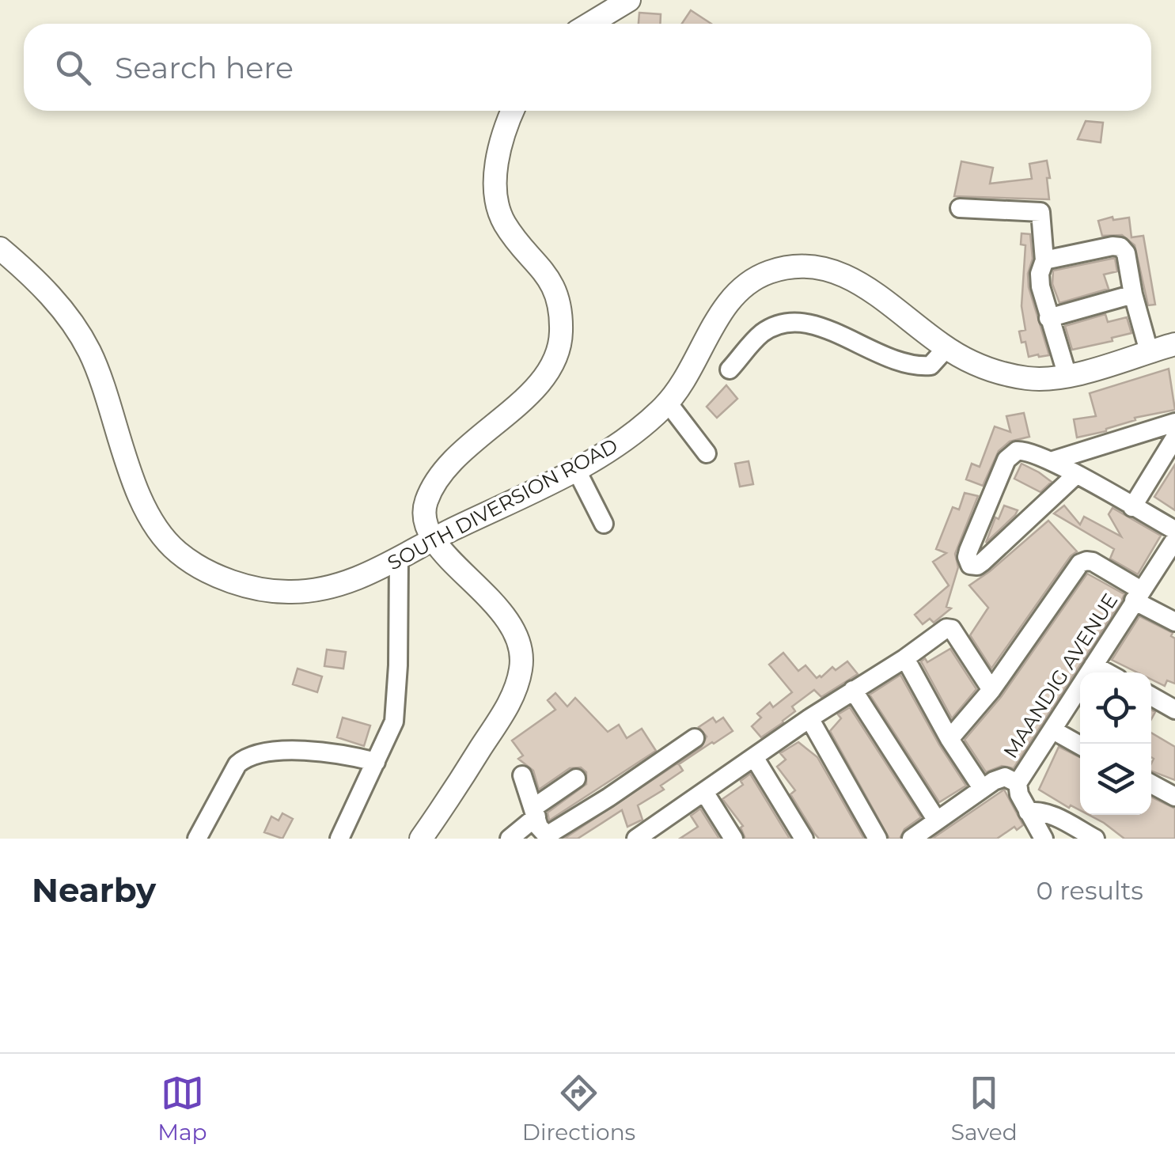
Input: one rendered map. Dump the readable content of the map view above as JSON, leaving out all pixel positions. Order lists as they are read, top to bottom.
{
  "streets": {
    "main road": ["SOUTH DIVERSION ROAD"],
    "street": ["MAANDIG AVENUE"]
  },
  "page": {
    "search": "Search here",
    "heading": ["Nearby", "0 results"],
    "nav": ["Map", "Directions", "Saved"]
  }
}
